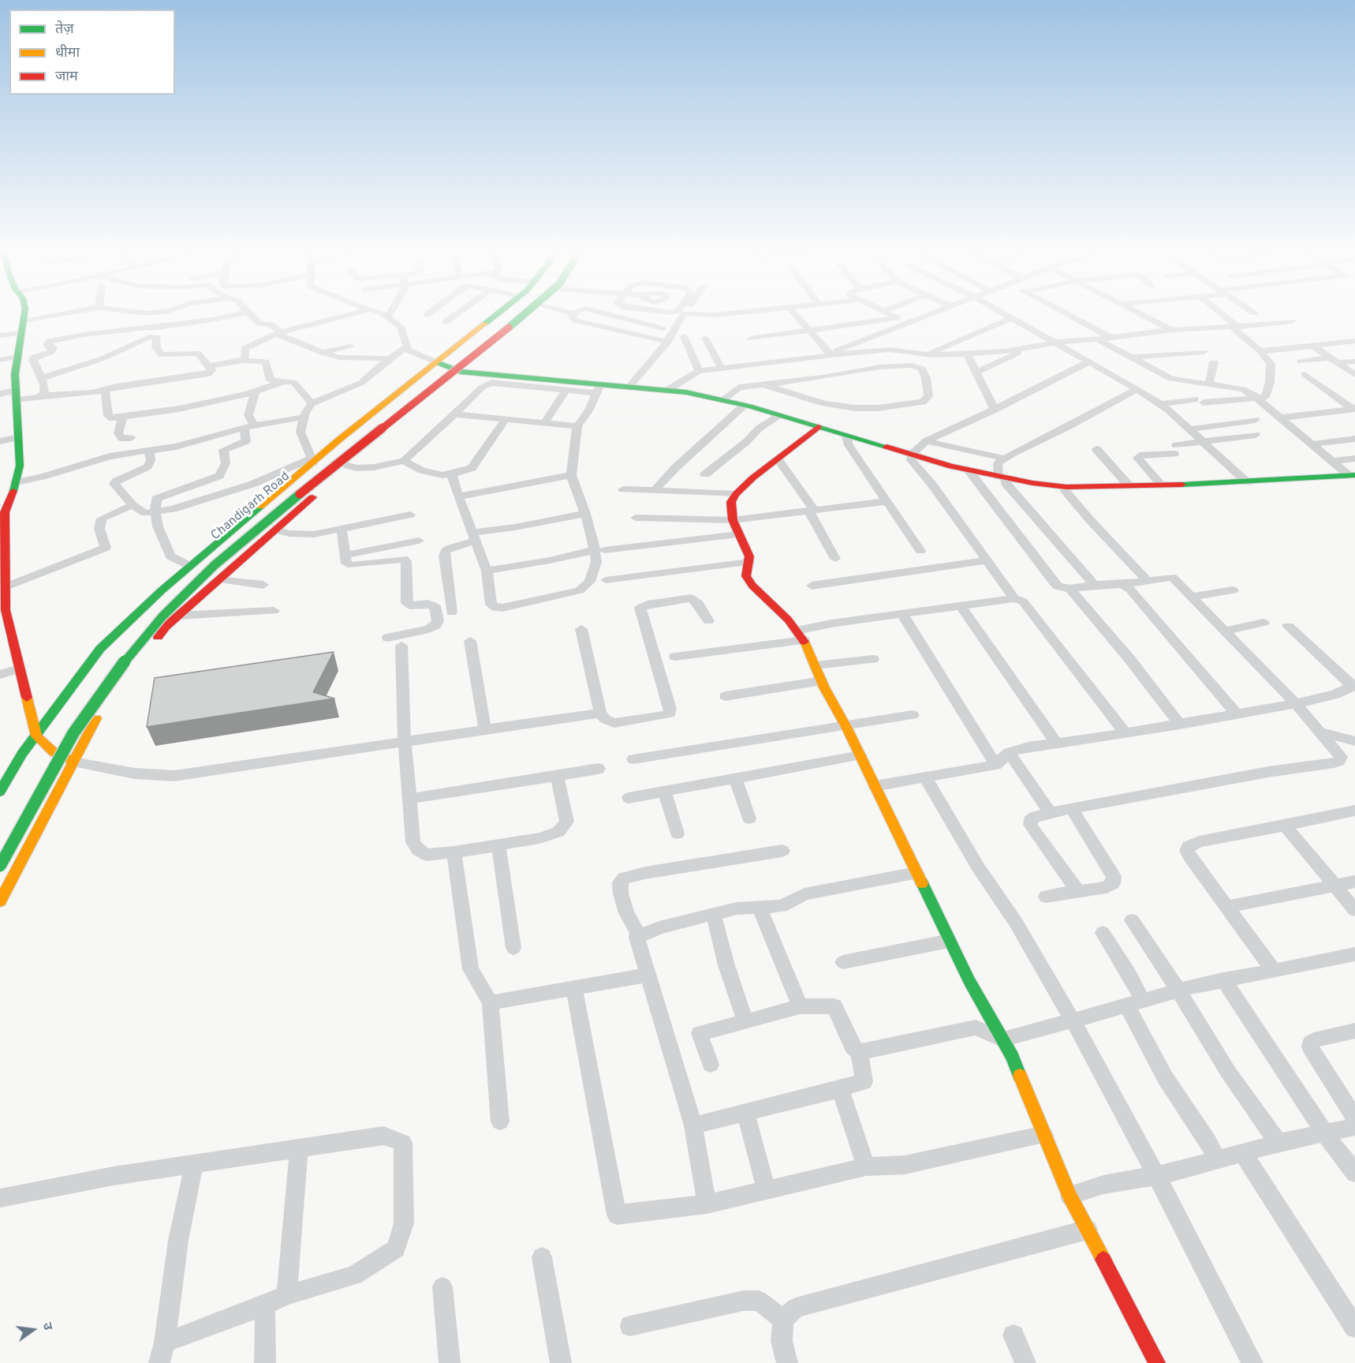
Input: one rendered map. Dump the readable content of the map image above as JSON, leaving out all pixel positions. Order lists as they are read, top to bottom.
{
  "streets": {
    "main road": ["Chandigarh Road"]
  },
  "legend": ["तेज़", "धीमा", "जाम"],
  "north": "right"
}
